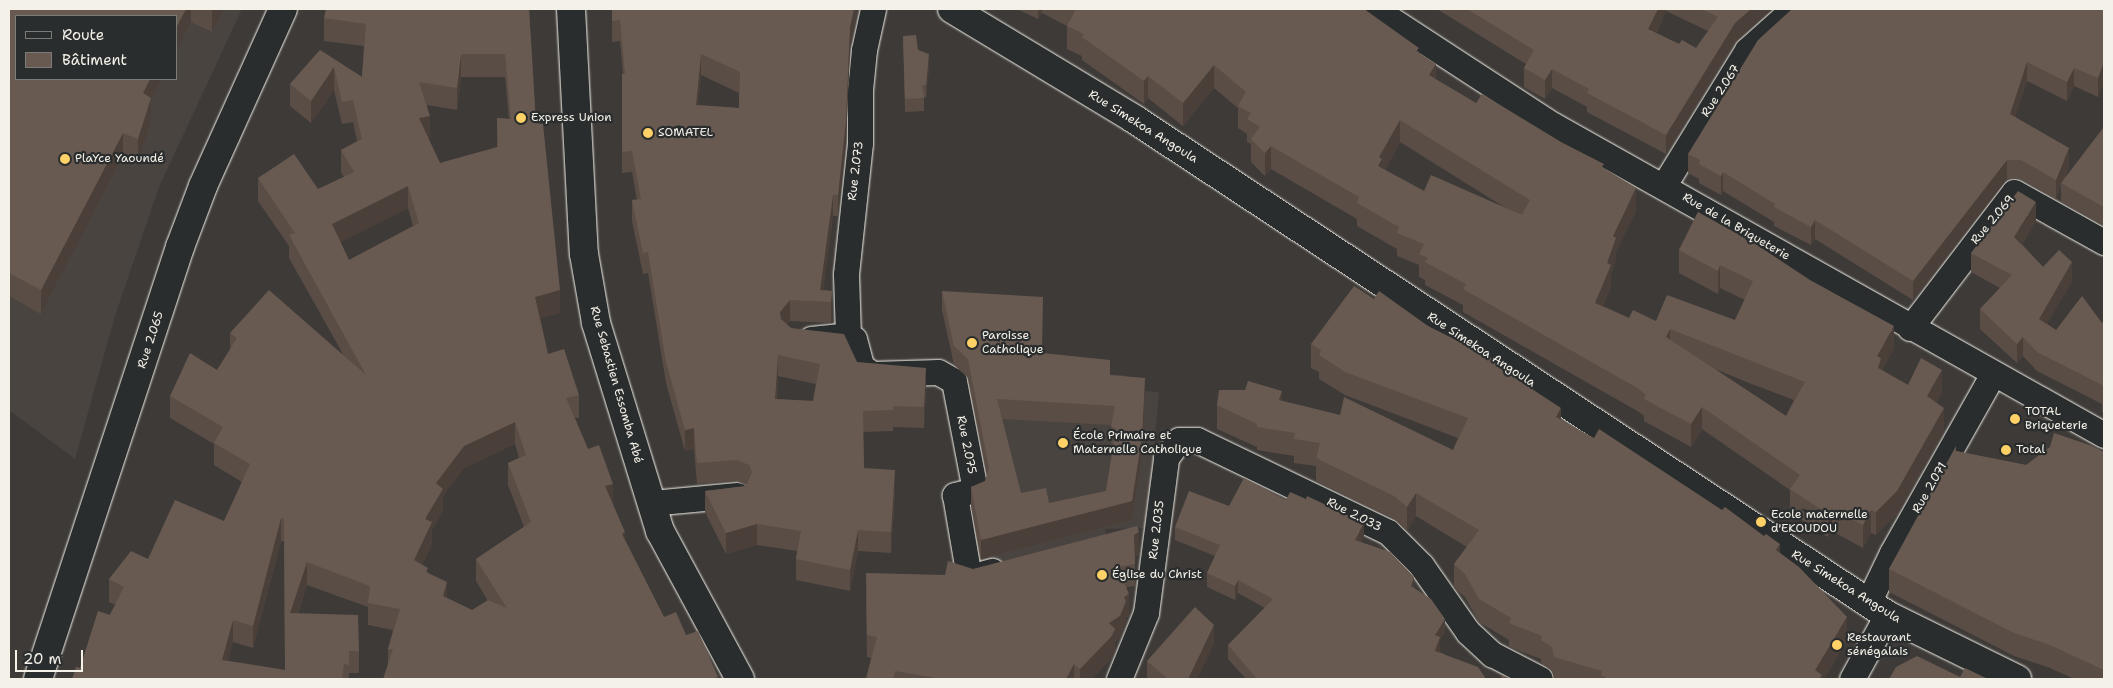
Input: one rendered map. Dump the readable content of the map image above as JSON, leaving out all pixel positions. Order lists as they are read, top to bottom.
{
  "streets": {
    "street": [
      "Rue 2.067",
      "Rue Simekoa Angoula",
      "Rue 2.073",
      "Rue 2.069",
      "Rue de la Briqueterie",
      "Rue 2.065",
      "Rue Sebastien Essomba Abé",
      "Rue 2.075",
      "Rue 2.071",
      "Rue 2.033",
      "Rue 2.035"
    ]
  },
  "crossings": [
    ["Rue 2.067", "Rue de la Briqueterie"],
    ["Rue Simekoa Angoula", "Rue 2.071"],
    ["Rue 2.073", "Rue 2.075"],
    ["Rue 2.069", "Rue de la Briqueterie"],
    ["Rue de la Briqueterie", "Rue 2.071"],
    ["Rue 2.033", "Rue 2.035"]
  ],
  "places": [
    "Express Union",
    "SOMATEL",
    "PlaYce Yaoundé",
    "Paroisse Catholique",
    "TOTAL Briqueterie",
    "École Primaire et Maternelle Catholique",
    "Total",
    "Ecole maternelle d'EKOUDOU",
    "Église du Christ",
    "Restaurant sénégalais"
  ],
  "legend": ["Route", "Bâtiment"],
  "scale_bar": "20 m"
}
